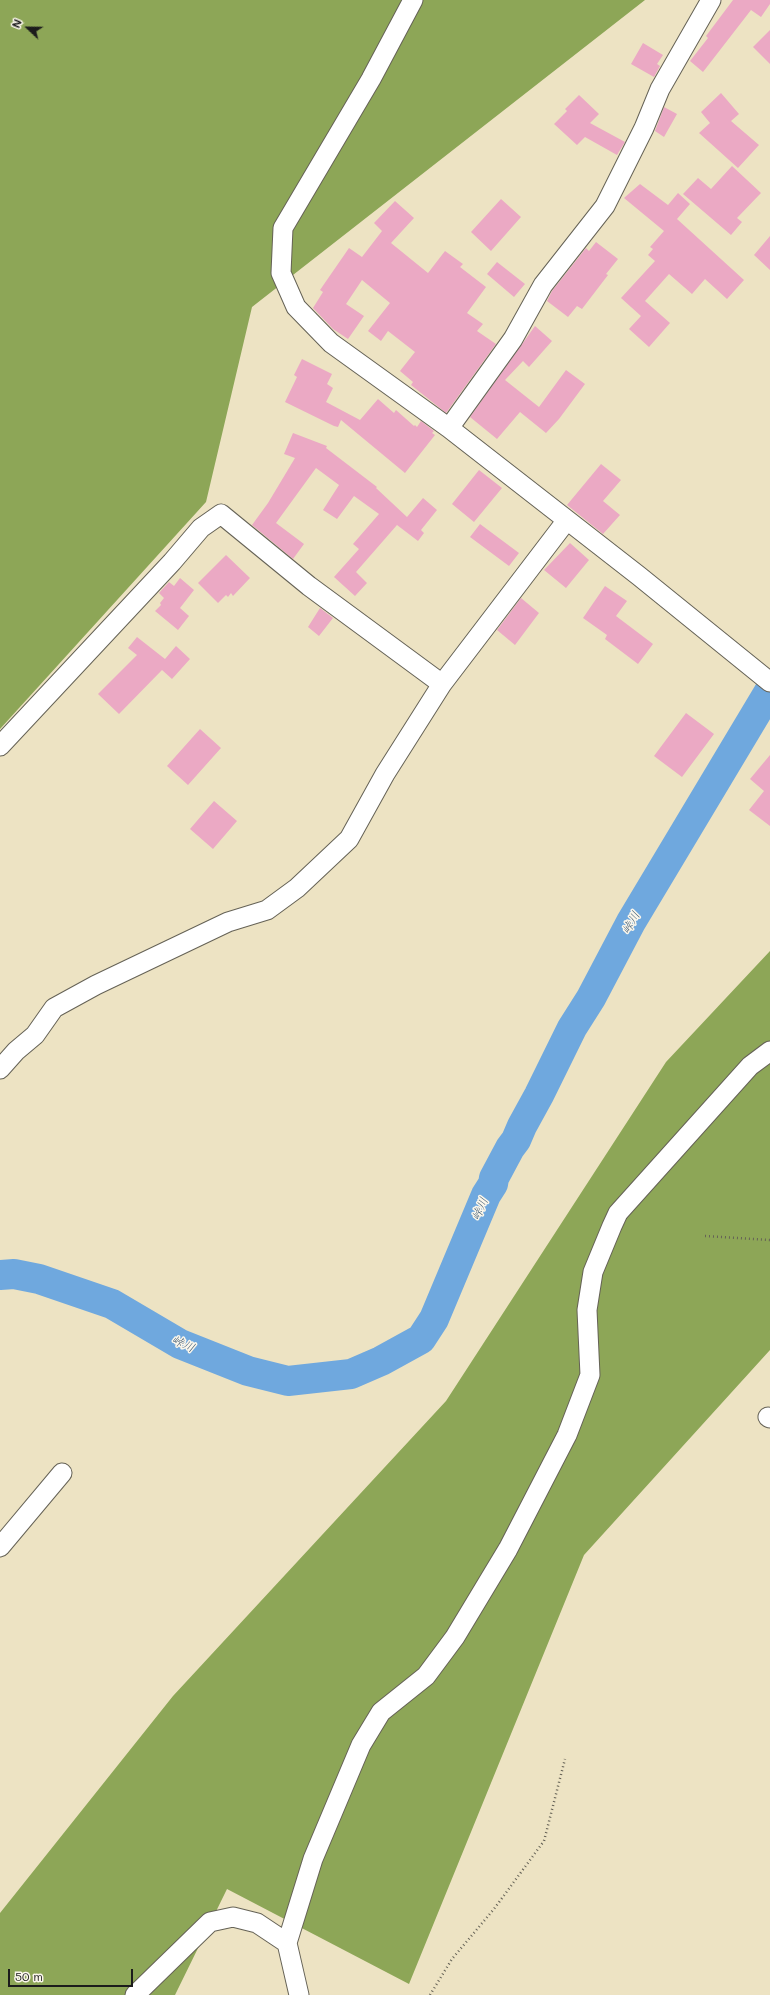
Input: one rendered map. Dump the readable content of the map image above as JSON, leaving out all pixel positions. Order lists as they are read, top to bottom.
{
  "water": ["峠川"],
  "scale_bar": "50 m",
  "north": "left"
}
